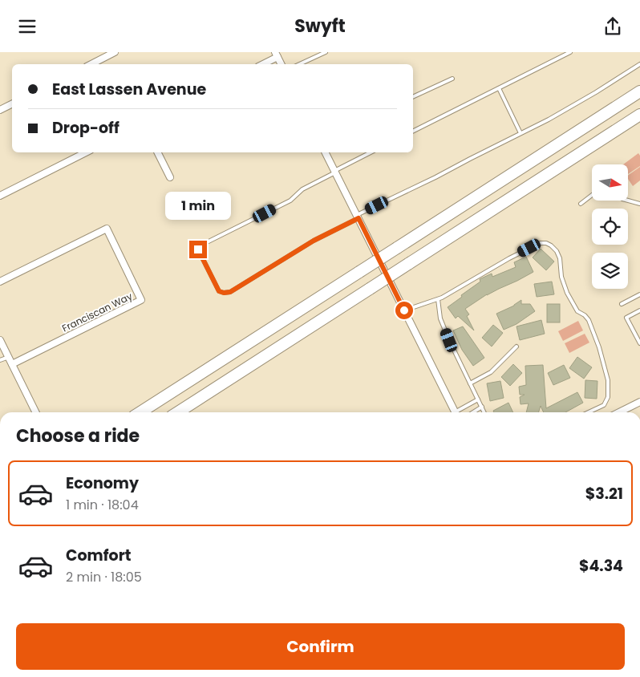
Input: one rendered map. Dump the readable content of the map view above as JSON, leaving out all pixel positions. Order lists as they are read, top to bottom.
{
  "streets": {
    "street": ["Franciscan Way"]
  },
  "north": "right",
  "page": {
    "header": "Swyft",
    "banner": ["East Lassen Avenue", "Drop-off"],
    "bubble": "1 min",
    "heading": "Choose a ride",
    "list": [
      {
        "name": "Economy",
        "note": "1 min · 18:04",
        "value": "$3.21"
      },
      {
        "name": "Comfort",
        "note": "2 min · 18:05",
        "value": "$4.34"
      }
    ],
    "buttons": "Confirm"
  }
}
